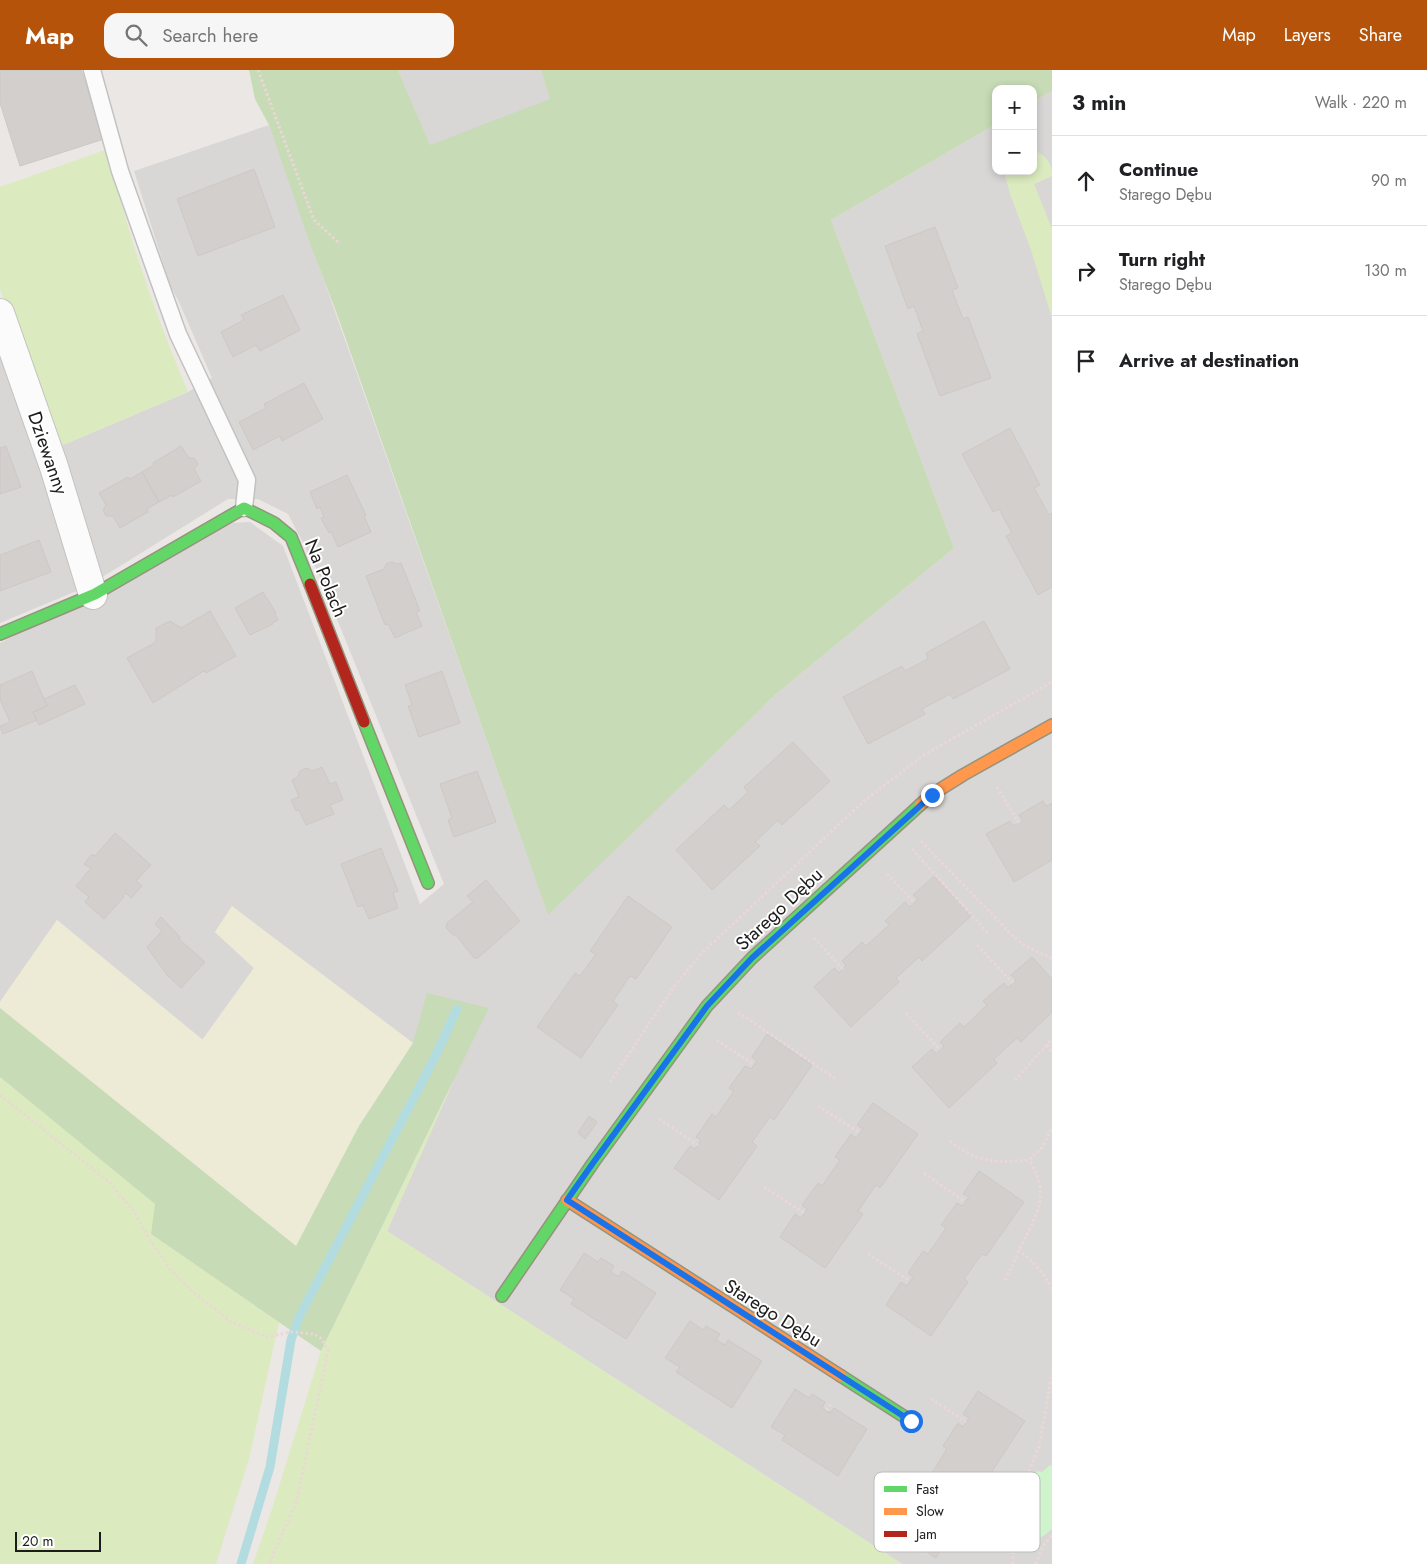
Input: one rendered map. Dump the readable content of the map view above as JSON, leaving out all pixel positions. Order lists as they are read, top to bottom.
{
  "streets": {
    "street": ["Dziewanny", "Na Polach", "Starego Dębu"]
  },
  "legend": ["Fast", "Slow", "Jam"],
  "scale_bar": "20 m",
  "page": {
    "header": "Map",
    "search": "Search here",
    "nav": ["Map", "Layers", "Share"],
    "heading": ["3 min", "Walk · 220 m"],
    "map_buttons": ["+", "−"],
    "list": [
      ["Continue", "Starego Dębu", "90 m"],
      ["Turn right", "Starego Dębu", "130 m"],
      "Arrive at destination"
    ],
    "scale": "20 m"
  }
}
